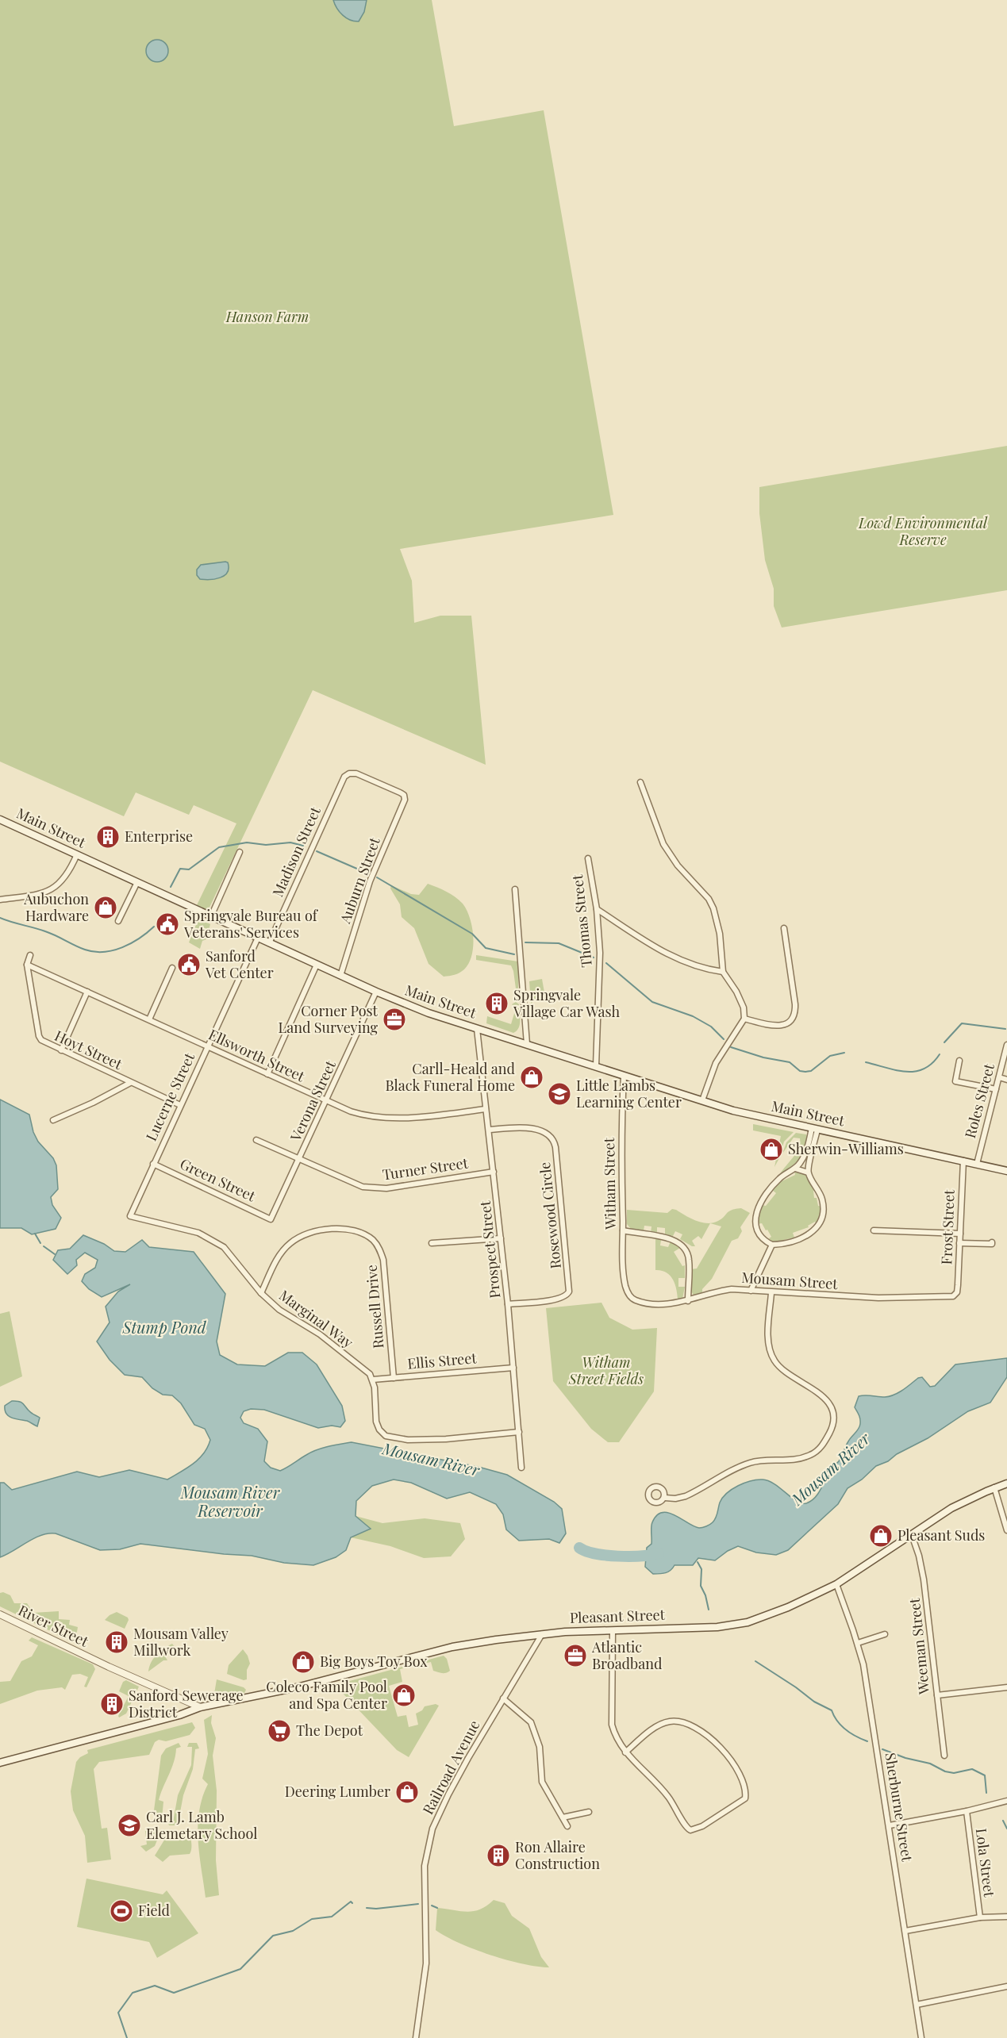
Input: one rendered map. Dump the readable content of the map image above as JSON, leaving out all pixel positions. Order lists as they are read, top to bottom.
{
  "streets": {
    "main road": ["Main Street", "Pleasant Street"],
    "street": [
      "Madison Street",
      "Auburn Street",
      "Thomas Street",
      "Hoyt Street",
      "Ellsworth Street",
      "Lucerne Street",
      "Verona Street",
      "Roles Street",
      "Turner Street",
      "Green Street",
      "Witham Street",
      "Rosewood Circle",
      "Frost Street",
      "Prospect Street",
      "Mousam Street",
      "Russell Drive",
      "Marginal Way",
      "Ellis Street",
      "River Street",
      "Weeman Street",
      "Railroad Avenue",
      "Sherburne Street",
      "Lola Street"
    ]
  },
  "crossings": [
    ["Main Street", "Madison Street"],
    ["Main Street", "Auburn Street"],
    ["Main Street", "Thomas Street"],
    ["Main Street", "Lucerne Street"],
    ["Main Street", "Verona Street"],
    ["Main Street", "Roles Street"],
    ["Main Street", "Witham Street"],
    ["Main Street", "Frost Street"],
    ["Main Street", "Prospect Street"],
    ["Madison Street", "Auburn Street"],
    ["Hoyt Street", "Ellsworth Street"],
    ["Hoyt Street", "Lucerne Street"],
    ["Ellsworth Street", "Lucerne Street"],
    ["Ellsworth Street", "Verona Street"],
    ["Ellsworth Street", "Prospect Street"],
    ["Lucerne Street", "Green Street"],
    ["Lucerne Street", "Marginal Way"],
    ["Verona Street", "Turner Street"],
    ["Verona Street", "Green Street"],
    ["Turner Street", "Prospect Street"],
    ["Witham Street", "Mousam Street"],
    ["Rosewood Circle", "Prospect Street"],
    ["Frost Street", "Mousam Street"],
    ["Prospect Street", "Ellis Street"],
    ["Russell Drive", "Marginal Way"],
    ["Russell Drive", "Ellis Street"],
    ["Marginal Way", "Ellis Street"],
    ["Pleasant Street", "River Street"],
    ["Pleasant Street", "Weeman Street"],
    ["Pleasant Street", "Railroad Avenue"],
    ["Pleasant Street", "Sherburne Street"]
  ],
  "water": ["Stump Pond", "Mousam River", "Mousam River Reservoir"],
  "parks": ["Hanson Farm", "Lowd Environmental Reserve", "Witham Street Fields"],
  "places": {
    "building": [
      "Enterprise",
      "Springvale Village Car Wash",
      "Mousam Valley Millwork",
      "Sanford Sewerage District",
      "Ron Allaire Construction"
    ],
    "shop": [
      "Aubuchon Hardware",
      "Carll-Heald and Black Funeral Home",
      "Sherwin-Williams",
      "Pleasant Suds",
      "Big Boys Toy Box",
      "Coleco Family Pool and Spa Center",
      "Deering Lumber"
    ],
    "public building": ["Springvale Bureau of Veterans' Services", "Sanford Vet Center"],
    "office": ["Corner Post Land Surveying", "Atlantic Broadband"],
    "school or university": ["Little Lambs Learning Center", "Carl J. Lamb Elemetary School"],
    "supermarket": ["The Depot"],
    "sports": ["Field"]
  }
}
